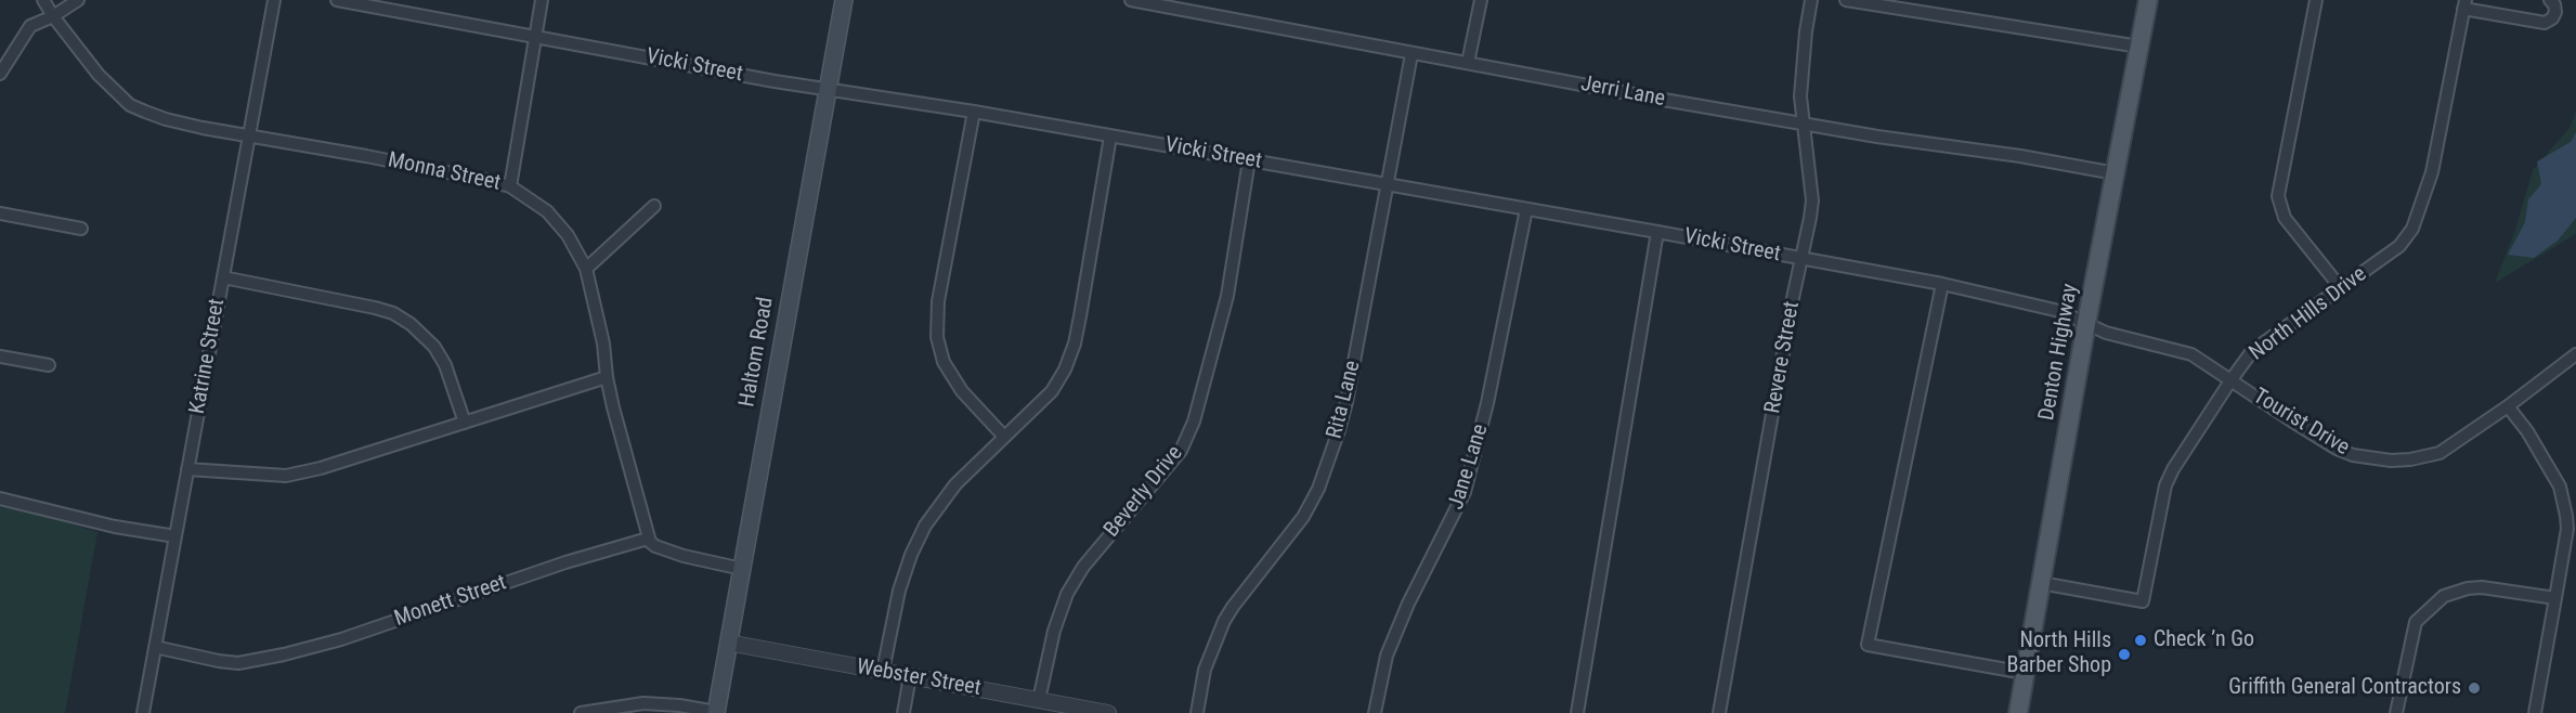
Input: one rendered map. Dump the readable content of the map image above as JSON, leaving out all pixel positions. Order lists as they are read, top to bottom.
{
  "streets": {
    "main road": ["Haltom Road", "Denton Highway"],
    "street": [
      "Vicki Street",
      "Jerri Lane",
      "Monna Street",
      "North Hills Drive",
      "Katrine Street",
      "Revere Street",
      "Rita Lane",
      "Tourist Drive",
      "Jane Lane",
      "Beverly Drive",
      "Monett Street",
      "Webster Street"
    ]
  },
  "crossings": [
    ["Vicki Street", "Haltom Road"],
    ["Vicki Street", "Denton Highway"],
    ["Vicki Street", "Revere Street"],
    ["Vicki Street", "Rita Lane"],
    ["Vicki Street", "Tourist Drive"],
    ["Vicki Street", "Jane Lane"],
    ["Vicki Street", "Beverly Drive"],
    ["Jerri Lane", "Denton Highway"],
    ["Jerri Lane", "Revere Street"],
    ["Jerri Lane", "Rita Lane"],
    ["Monna Street", "Katrine Street"],
    ["Monna Street", "Monett Street"],
    ["North Hills Drive", "Denton Highway"],
    ["North Hills Drive", "Tourist Drive"],
    ["Haltom Road", "Webster Street"],
    ["Denton Highway", "Tourist Drive"],
    ["Katrine Street", "Monett Street"],
    ["Beverly Drive", "Webster Street"]
  ],
  "places": ["Check ’n Go", "North Hills Barber Shop", "Griffith General Contractors"]
}
